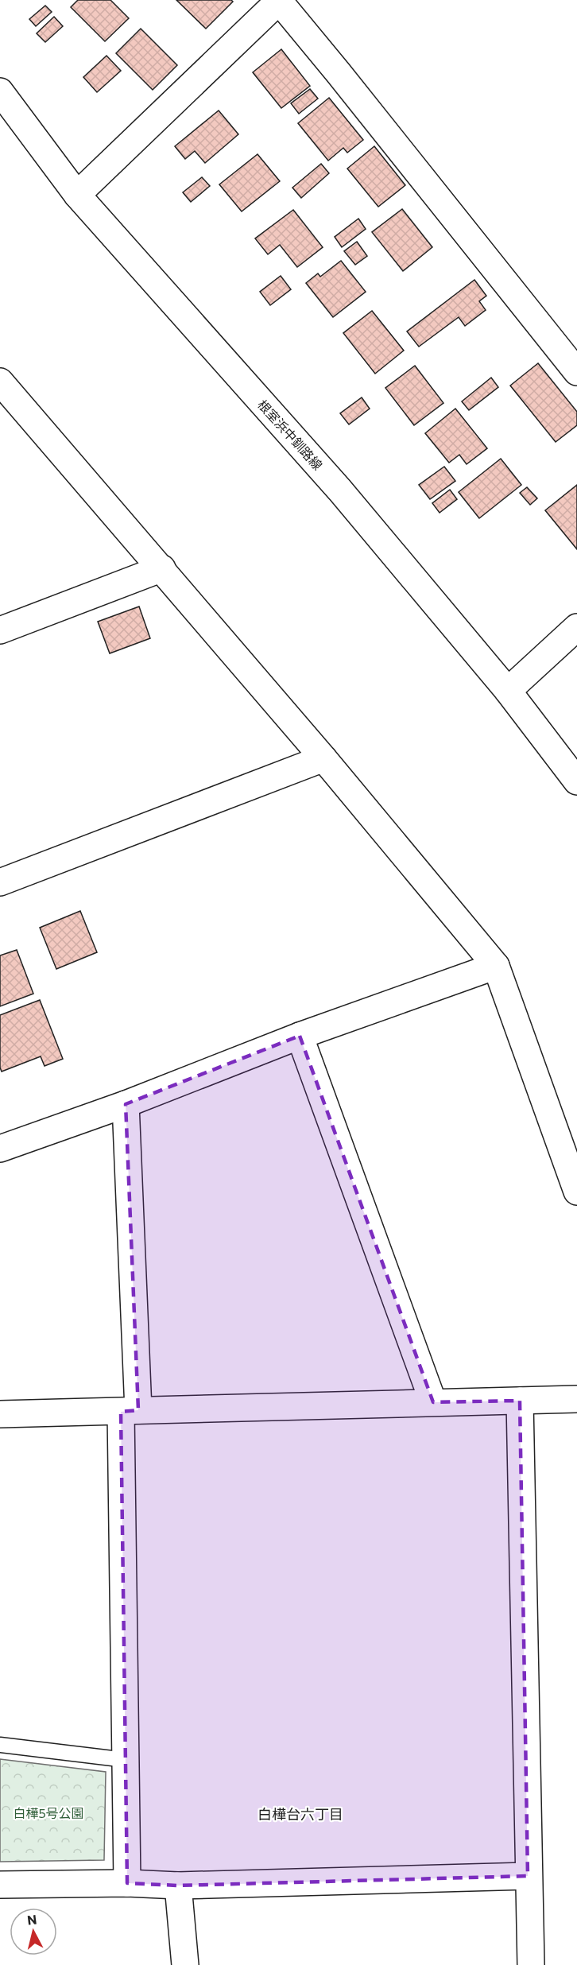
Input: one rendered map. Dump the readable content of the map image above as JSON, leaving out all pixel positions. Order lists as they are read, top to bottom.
{
  "streets": {
    "street": ["根室浜中釧路線"]
  },
  "districts": ["白樺台六丁目"],
  "parks": ["白樺5号公園"],
  "north": "top"
}
